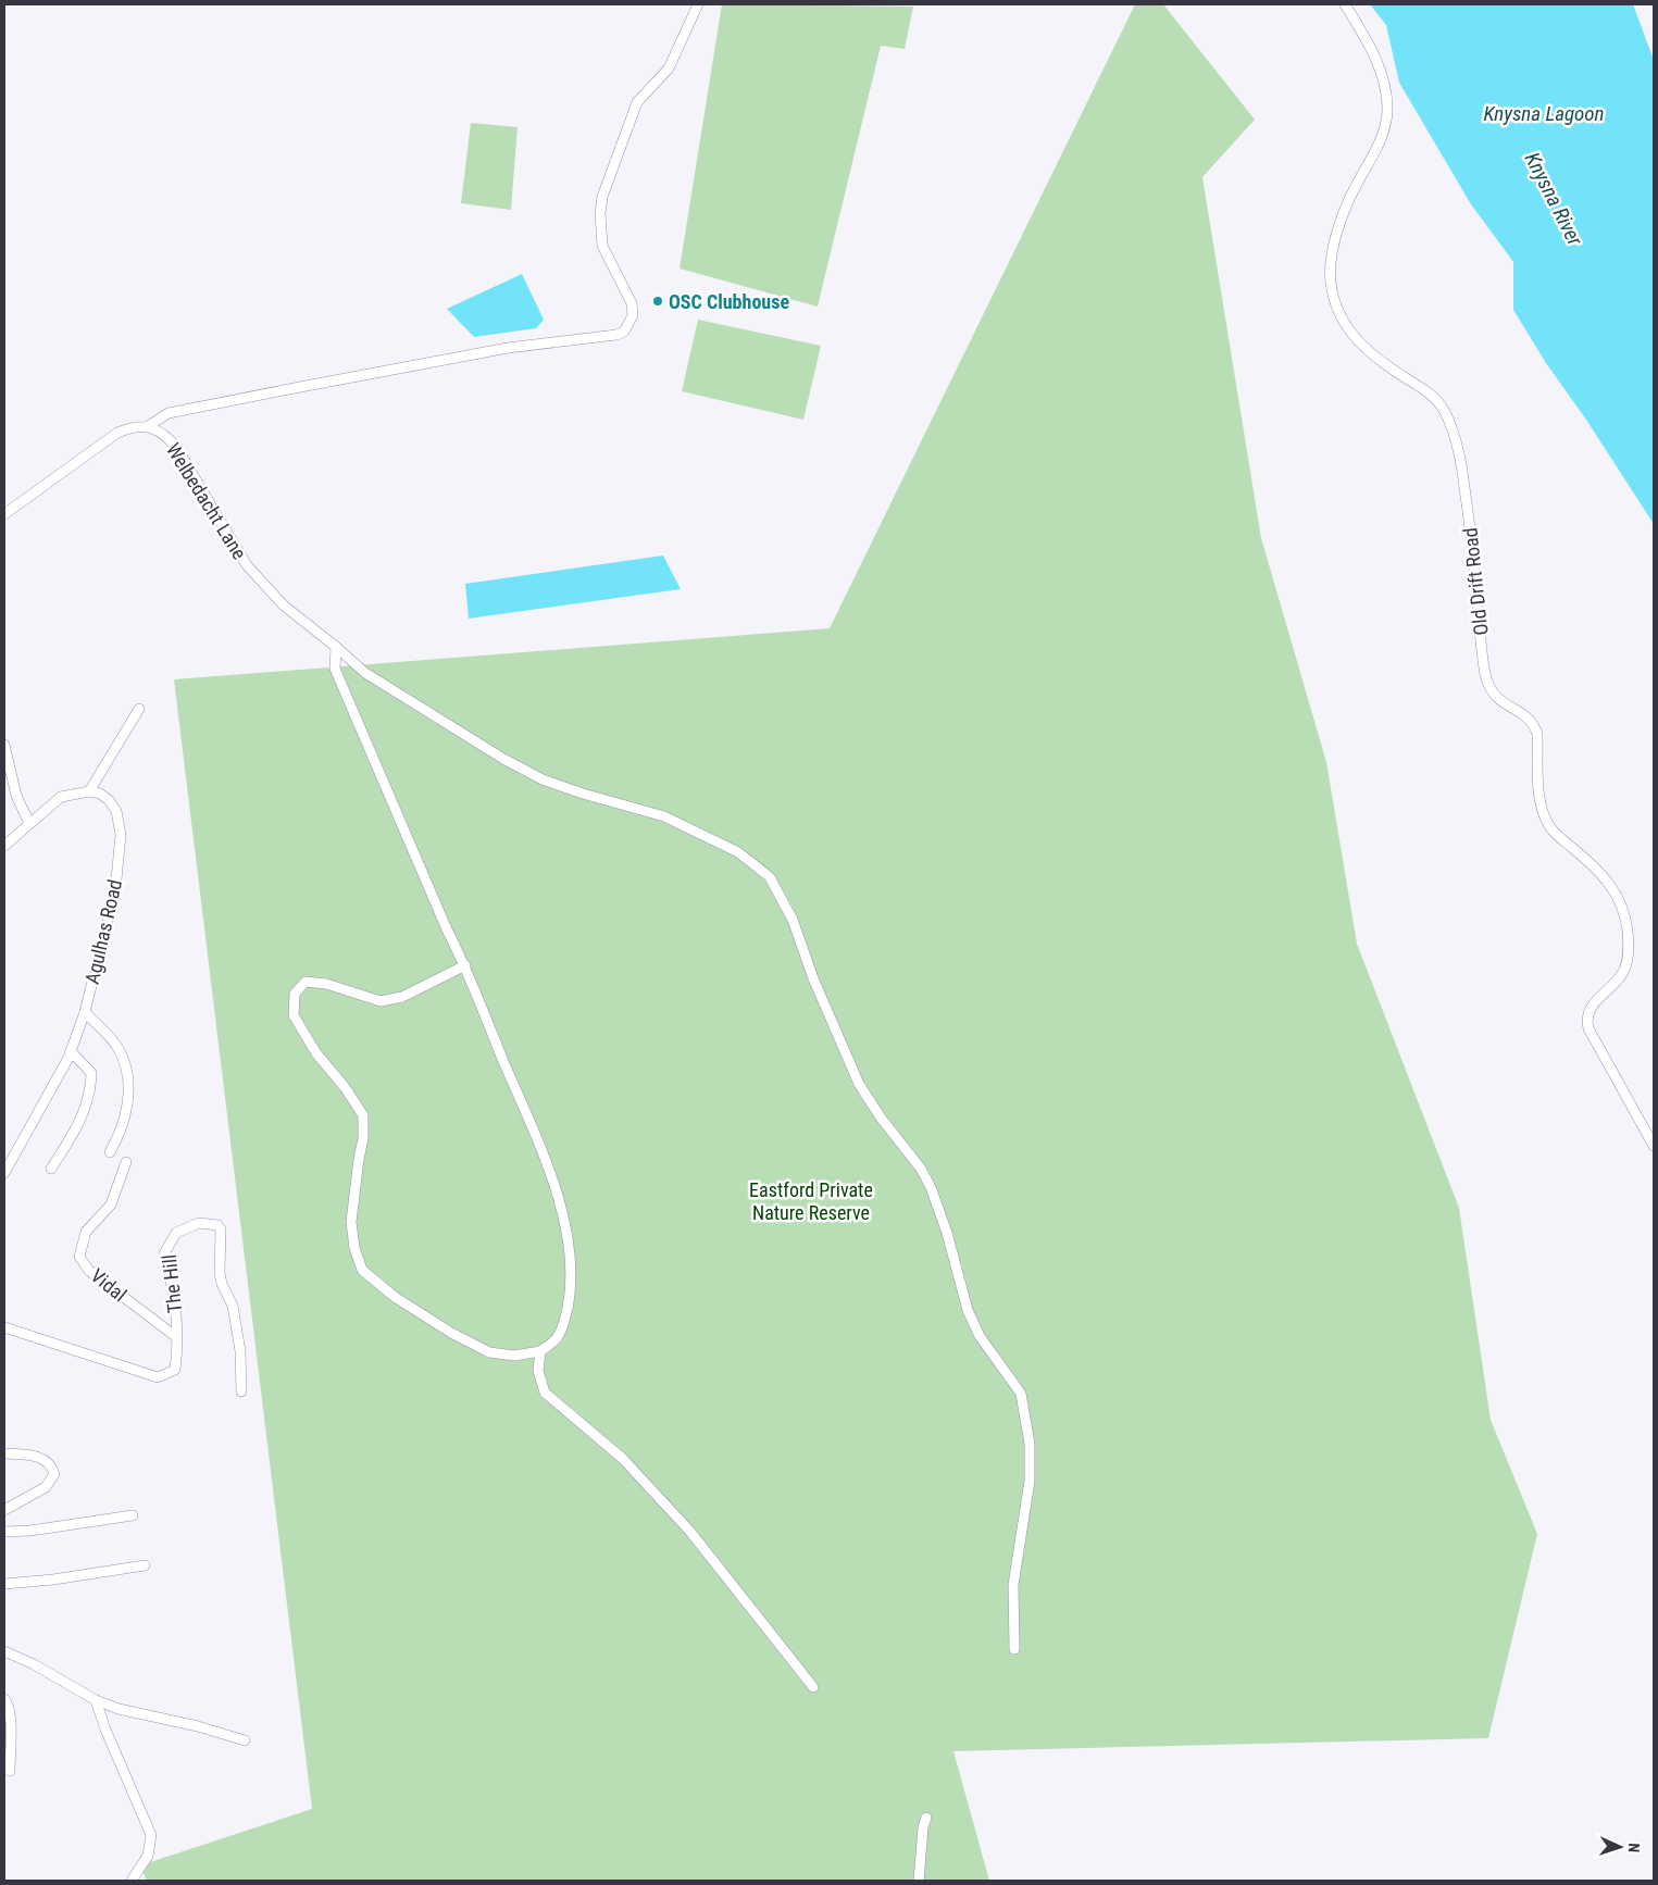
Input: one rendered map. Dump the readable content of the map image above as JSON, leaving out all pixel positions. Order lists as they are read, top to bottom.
{
  "streets": {
    "street": [
      "Welbedacht Lane",
      "Old Drift Road",
      "Agulhas Road",
      "The Hill",
      "Vidal"
    ]
  },
  "crossings": [
    ["The Hill", "Vidal"]
  ],
  "water": ["Knysna Lagoon", "Knysna River"],
  "parks": ["Eastford Private Nature Reserve"],
  "places": ["OSC Clubhouse"],
  "north": "right"
}
